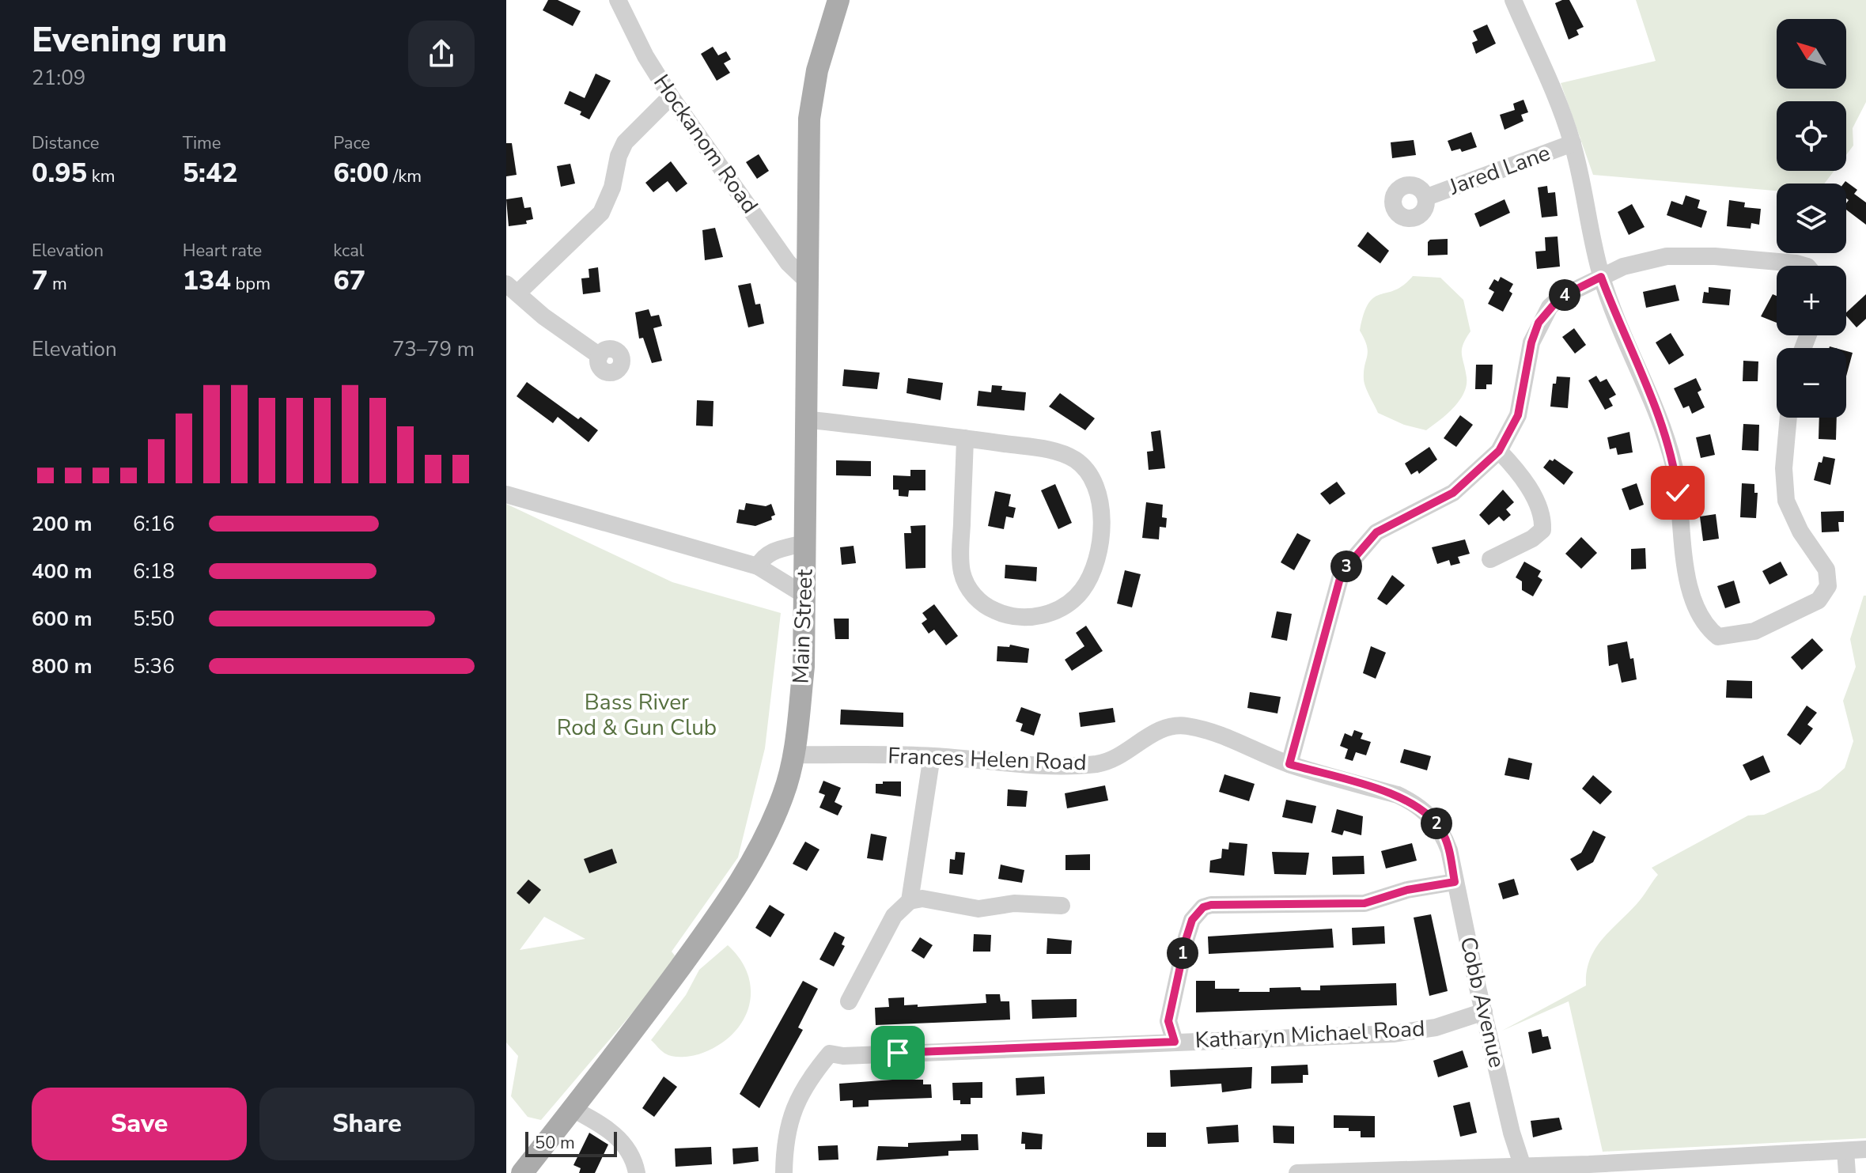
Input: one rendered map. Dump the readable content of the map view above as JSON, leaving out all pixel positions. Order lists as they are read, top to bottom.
{
  "streets": {
    "main road": ["Main Street"],
    "street": [
      "Hockanom Road",
      "Jared Lane",
      "Frances Helen Road",
      "Cobb Avenue",
      "Katharyn Michael Road"
    ]
  },
  "crossings": [
    ["Hockanom Road", "Main Street"],
    ["Main Street", "Frances Helen Road"],
    ["Frances Helen Road", "Cobb Avenue"],
    ["Cobb Avenue", "Katharyn Michael Road"]
  ],
  "parks": ["Bass River Rod & Gun Club"],
  "scale_bar": "50 m",
  "north": "top left",
  "page": {
    "heading": ["Evening run", "21:09"],
    "map_buttons": ["+", "−"],
    "stats": [
      ["Distance", "0.95 km"],
      ["Time", "5:42"],
      ["Pace", "6:00 /km"],
      ["Elevation", "7 m"],
      ["Heart rate", "134 bpm"],
      ["kcal", "67"]
    ],
    "pins": [
      "4",
      "3",
      "2",
      "1"
    ],
    "chart": ["Elevation", "73–79 m"],
    "list": [
      {
        "name": "200 m",
        "note": "6:16"
      },
      {
        "name": "400 m",
        "note": "6:18"
      },
      {
        "name": "600 m",
        "note": "5:50"
      },
      {
        "name": "800 m",
        "note": "5:36"
      }
    ],
    "buttons": ["Save", "Share"],
    "scale": "50 m"
  }
}
